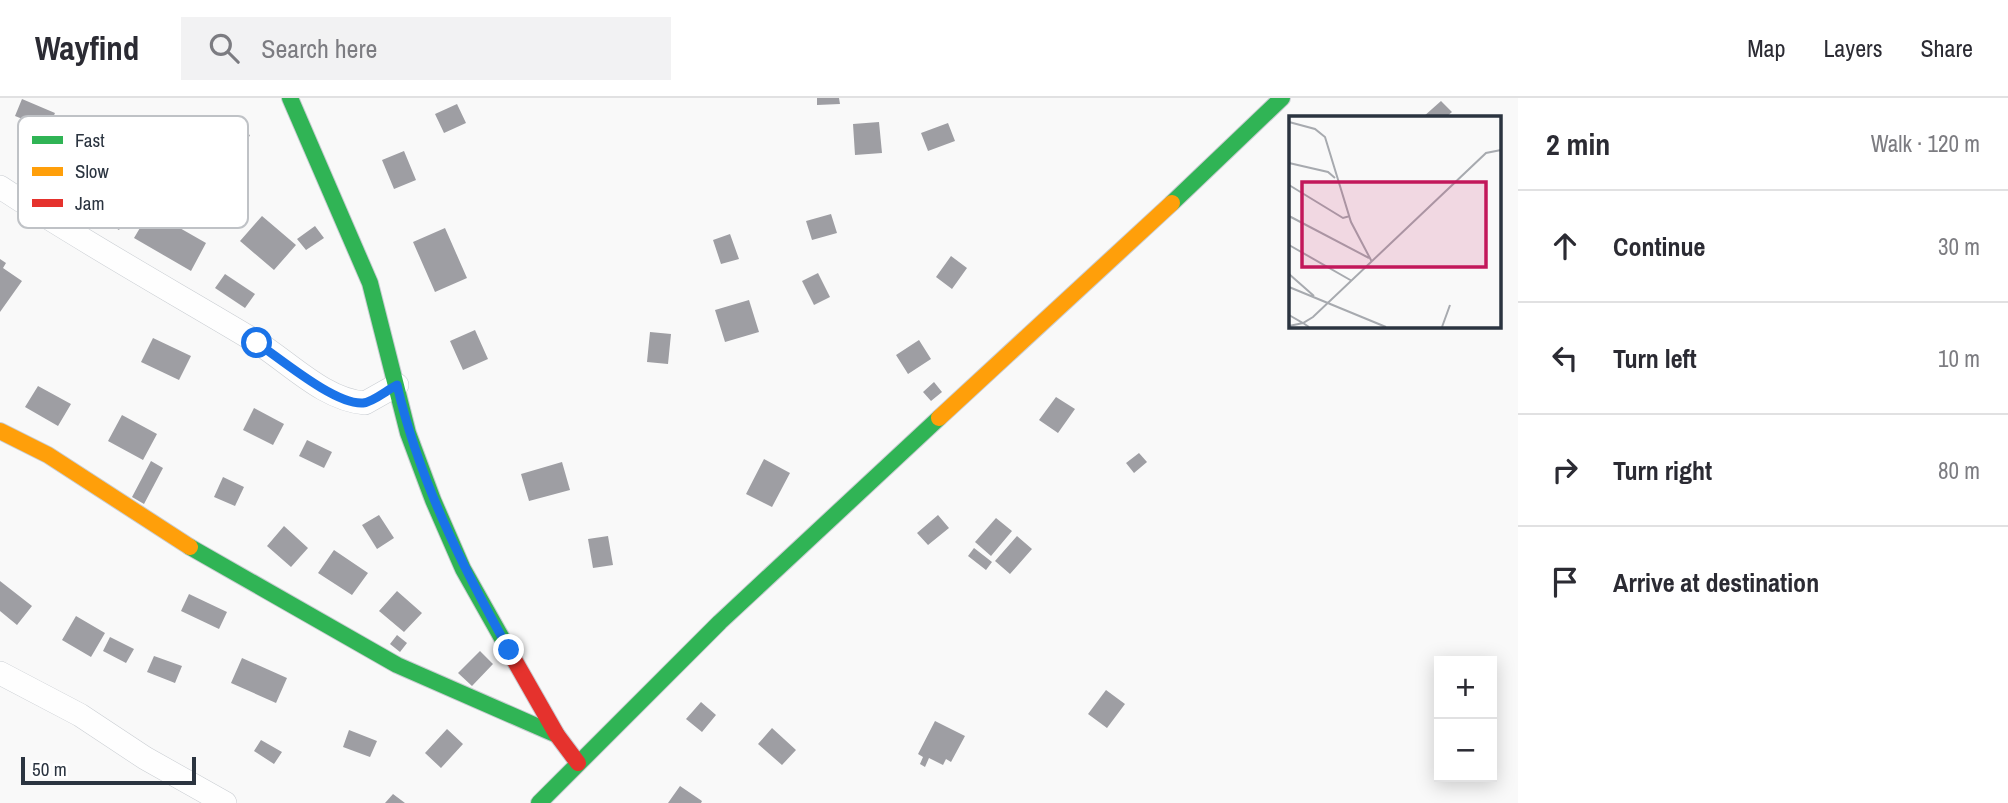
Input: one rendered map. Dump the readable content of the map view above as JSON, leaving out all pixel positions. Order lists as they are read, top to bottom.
{
  "legend": ["Fast", "Slow", "Jam"],
  "scale_bar": "50 m",
  "page": {
    "header": "Wayfind",
    "search": "Search here",
    "nav": ["Map", "Layers", "Share"],
    "heading": ["2 min", "Walk · 120 m"],
    "list": [
      ["Continue", "30 m"],
      ["Turn left", "10 m"],
      ["Turn right", "80 m"],
      "Arrive at destination"
    ],
    "map_buttons": ["+", "−"],
    "scale": "50 m"
  }
}
